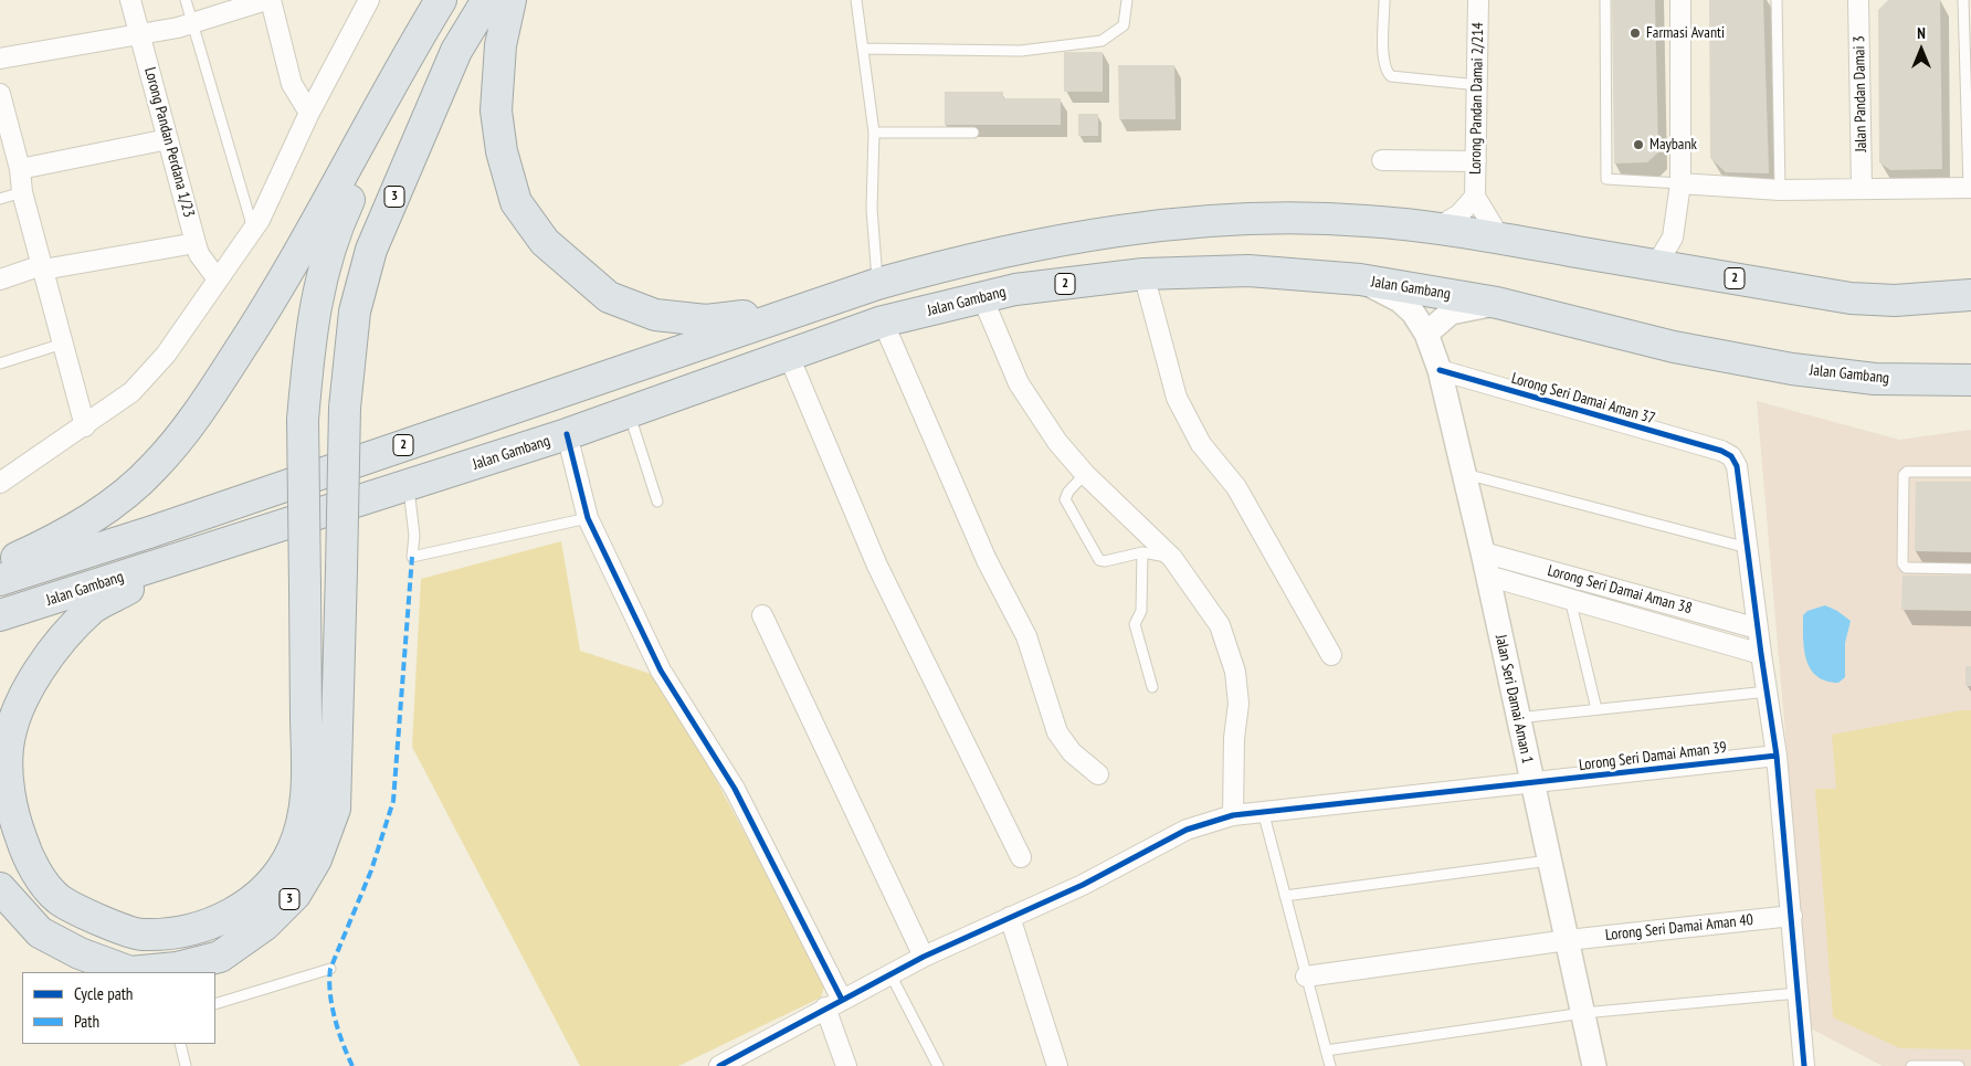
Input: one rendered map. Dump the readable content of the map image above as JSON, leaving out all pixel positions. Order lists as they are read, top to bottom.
{
  "streets": {
    "highway": ["3", "2", "Jalan Gambang"],
    "street": [
      "Jalan Pandan Damai 3",
      "Lorong Pandan Damai 2/214",
      "Lorong Pandan Perdana 1/23",
      "Lorong Seri Damai Aman 37",
      "Lorong Seri Damai Aman 38",
      "Jalan Seri Damai Aman 1",
      "Lorong Seri Damai Aman 39",
      "Lorong Seri Damai Aman 40"
    ]
  },
  "crossings": [
    ["Lorong Pandan Damai 2/214", "2"],
    ["Jalan Gambang", "Jalan Seri Damai Aman 1"],
    ["Lorong Seri Damai Aman 37", "Jalan Seri Damai Aman 1"],
    ["Lorong Seri Damai Aman 38", "Jalan Seri Damai Aman 1"],
    ["Jalan Seri Damai Aman 1", "Lorong Seri Damai Aman 39"],
    ["Jalan Seri Damai Aman 1", "Lorong Seri Damai Aman 40"]
  ],
  "places": ["Farmasi Avanti", "Maybank"],
  "legend": ["Cycle path", "Path"],
  "north": "top"
}
